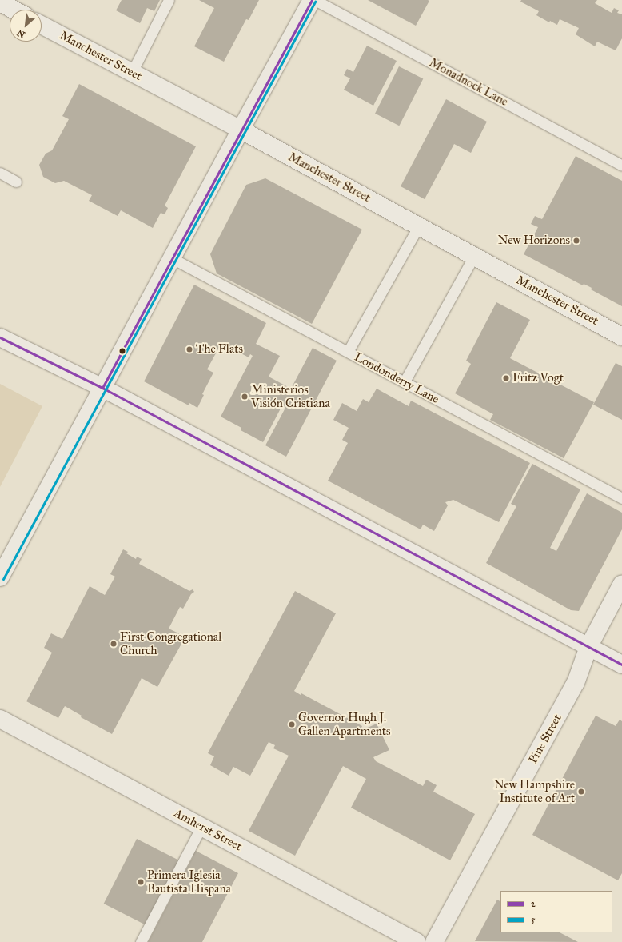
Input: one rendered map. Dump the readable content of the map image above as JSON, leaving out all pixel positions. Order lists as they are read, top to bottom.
{
  "streets": {
    "street": ["Manchester Street", "Pine Street", "Amherst Street"],
    "lane": ["Monadnock Lane", "Londonderry Lane"]
  },
  "places": [
    "New Horizons",
    "The Flats",
    "Fritz Vogt",
    "Ministerios Visión Cristiana",
    "First Congregational Church",
    "Governor Hugh J. Gallen Apartments",
    "New Hampshire Institute of Art",
    "Primera Iglesia Bautista Hispana"
  ],
  "lines": ["transit line 2", "transit line 5"],
  "legend": ["2", "5"],
  "north": "bottom left"
}
